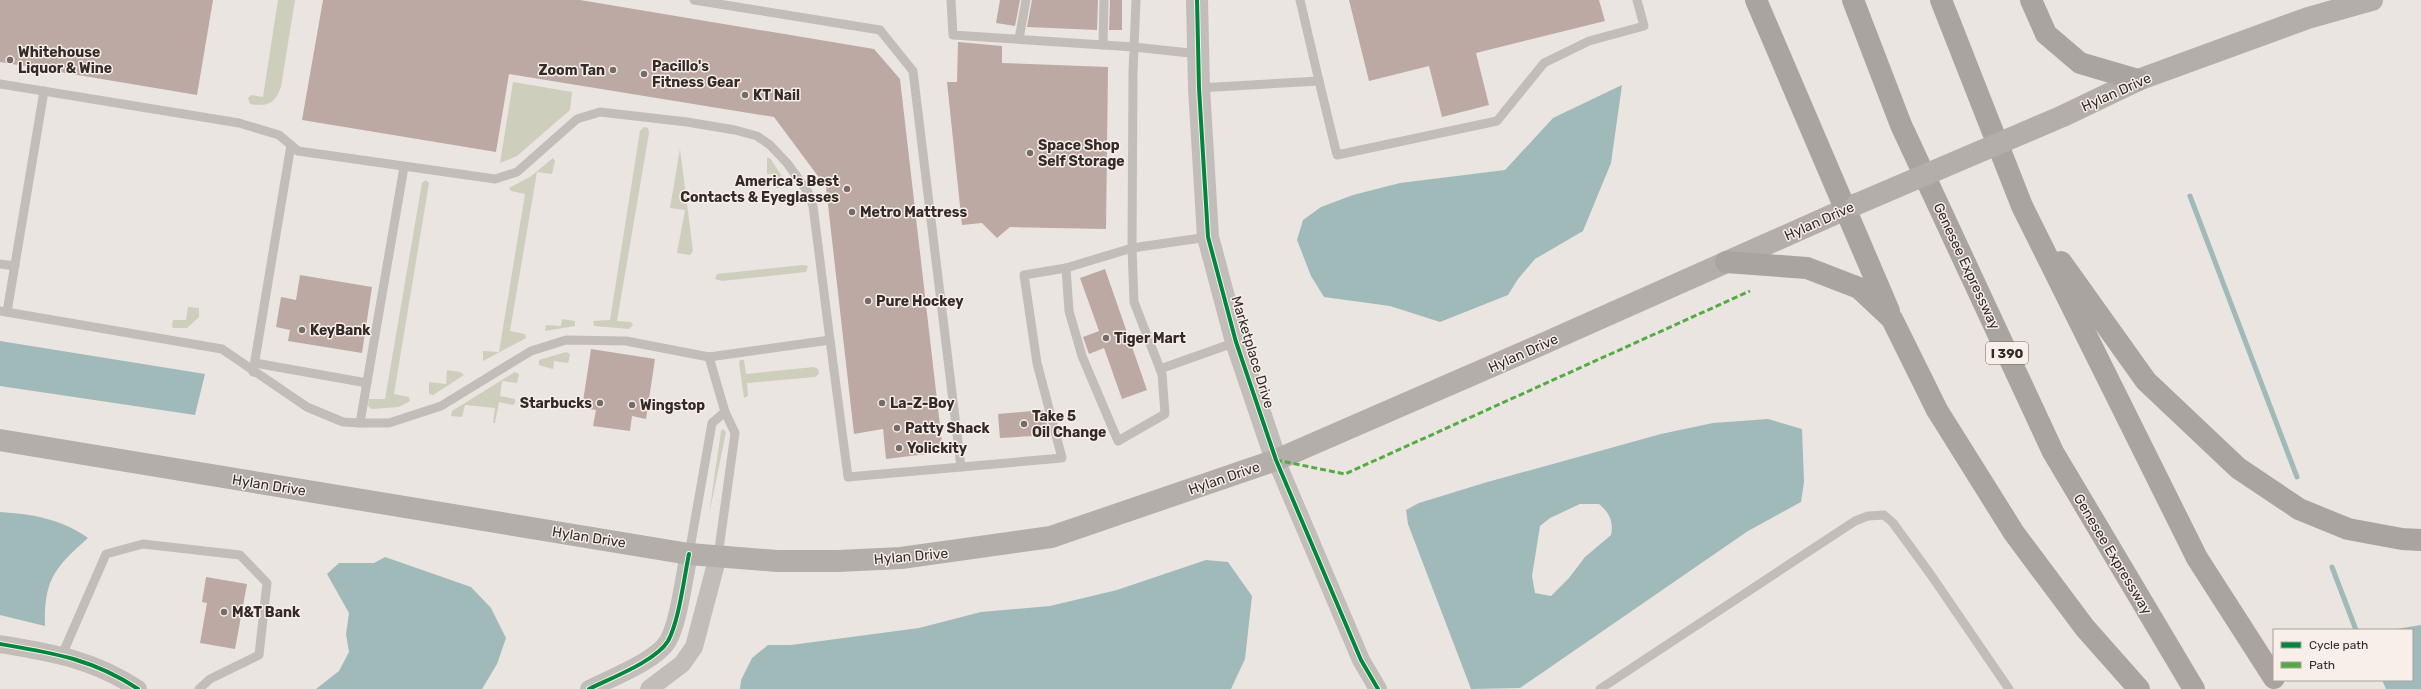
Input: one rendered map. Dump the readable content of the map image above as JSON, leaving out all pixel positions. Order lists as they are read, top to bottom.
{
  "streets": {
    "highway": ["Genesee Expressway", "I 390"],
    "main road": ["Hylan Drive"],
    "street": ["Marketplace Drive"]
  },
  "crossings": [
    ["Hylan Drive", "Marketplace Drive"]
  ],
  "places": [
    "Whitehouse Liquor & Wine",
    "Zoom Tan",
    "Pacillo's Fitness Gear",
    "KT Nail",
    "Space Shop Self Storage",
    "America's Best Contacts & Eyeglasses",
    "Metro Mattress",
    "Pure Hockey",
    "KeyBank",
    "Tiger Mart",
    "Starbucks",
    "La-Z-Boy",
    "Wingstop",
    "Take 5 Oil Change",
    "Patty Shack",
    "Yolickity",
    "M&T Bank"
  ],
  "legend": ["Cycle path", "Path"]
}
